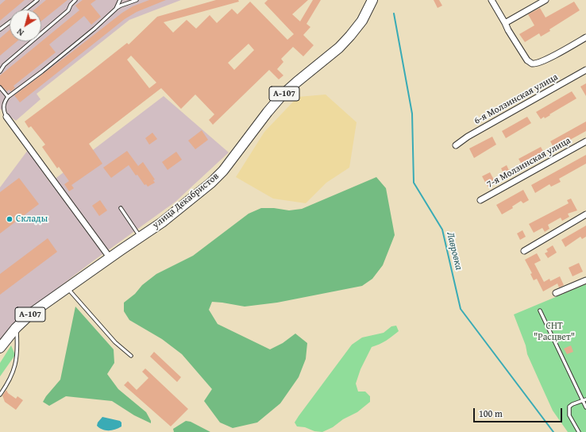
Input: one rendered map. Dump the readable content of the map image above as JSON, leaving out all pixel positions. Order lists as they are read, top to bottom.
{
  "streets": {
    "highway": ["А-107", "улица Декабристов"],
    "street": ["6-я Молзинская улица", "7-я Молзинская улица"]
  },
  "water": ["Лавровка"],
  "parks": ["СНТ \"Расцвет\""],
  "places": ["Склады"],
  "scale_bar": "100 m",
  "north": "bottom left"
}
